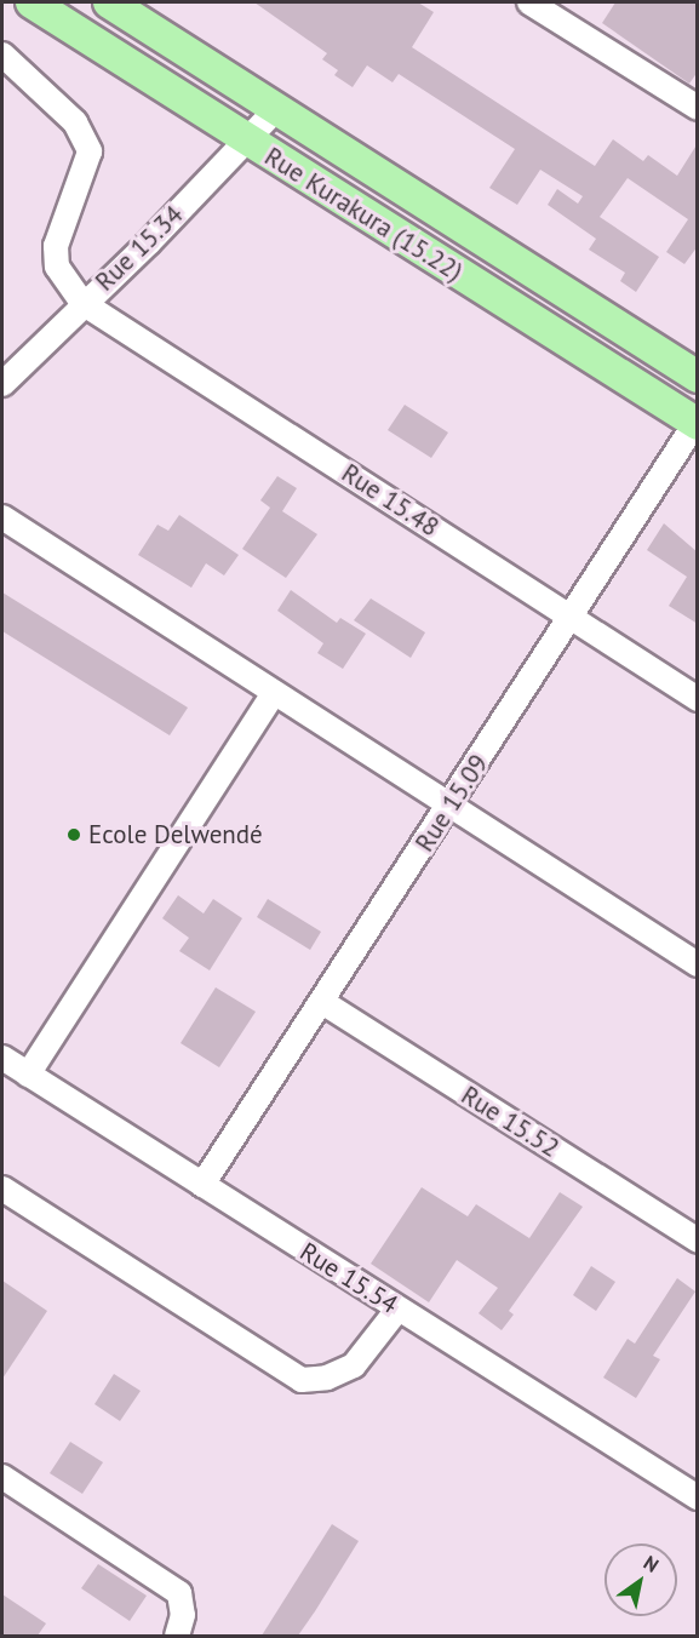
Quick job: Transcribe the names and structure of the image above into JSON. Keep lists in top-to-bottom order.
{
  "streets": {
    "main road": ["Rue Kurakura (15.22)"],
    "street": [
      "Rue 15.34",
      "Rue 15.48",
      "Rue 15.09",
      "Rue 15.52",
      "Rue 15.54"
    ]
  },
  "crossings": [
    ["Rue Kurakura (15.22)", "Rue 15.34"],
    ["Rue Kurakura (15.22)", "Rue 15.09"],
    ["Rue 15.34", "Rue 15.48"],
    ["Rue 15.48", "Rue 15.09"],
    ["Rue 15.09", "Rue 15.52"],
    ["Rue 15.09", "Rue 15.54"]
  ],
  "places": ["Ecole Delwendé"],
  "north": "top right"
}
